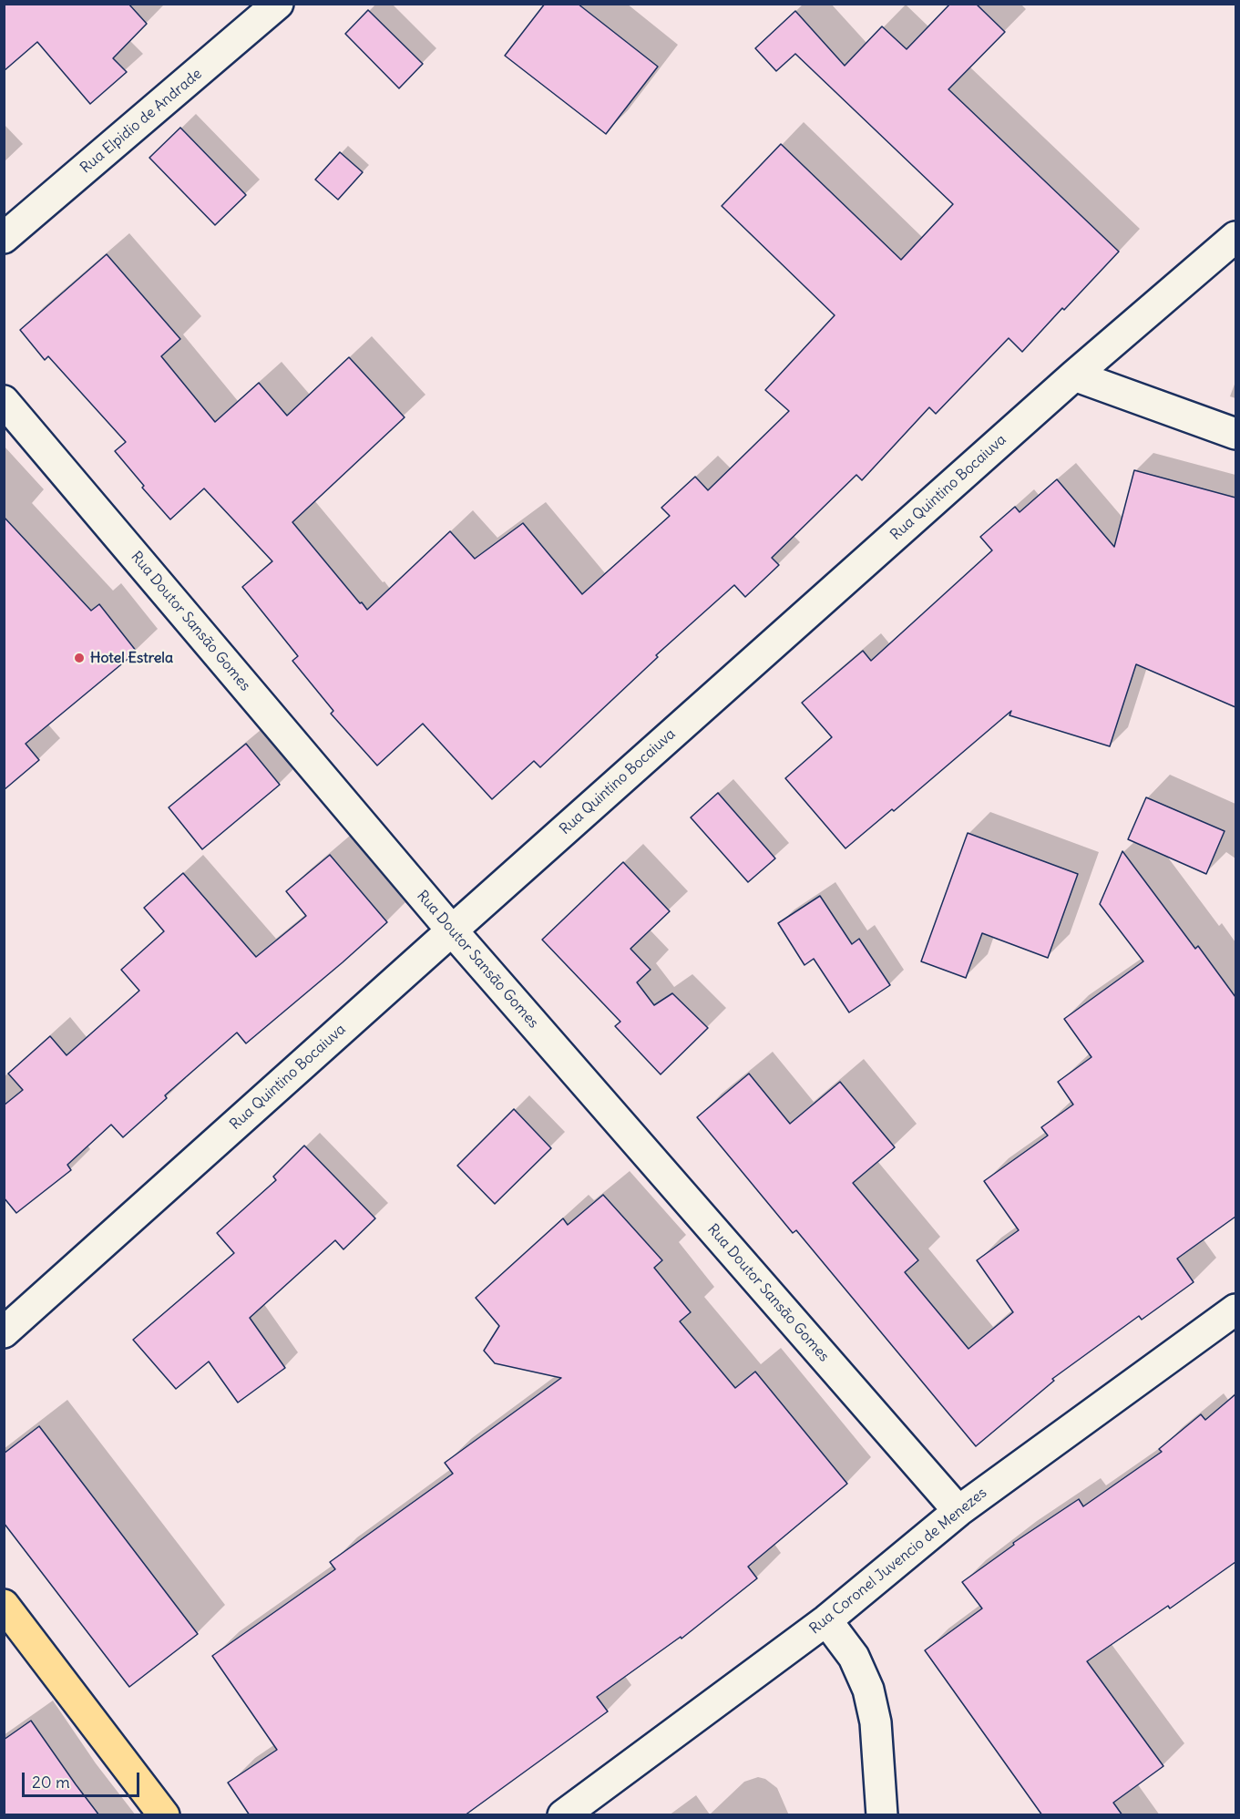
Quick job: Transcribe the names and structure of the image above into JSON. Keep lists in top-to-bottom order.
{
  "streets": {
    "street": [
      "Rua Elpidio de Andrade",
      "Rua Quintino Bocaiuva",
      "Rua Doutor Sansão Gomes",
      "Rua Coronel Juvencio de Menezes"
    ]
  },
  "crossings": [
    ["Rua Quintino Bocaiuva", "Rua Doutor Sansão Gomes"],
    ["Rua Doutor Sansão Gomes", "Rua Coronel Juvencio de Menezes"]
  ],
  "places": ["Hotel Estrela"],
  "scale_bar": "20 m"
}
